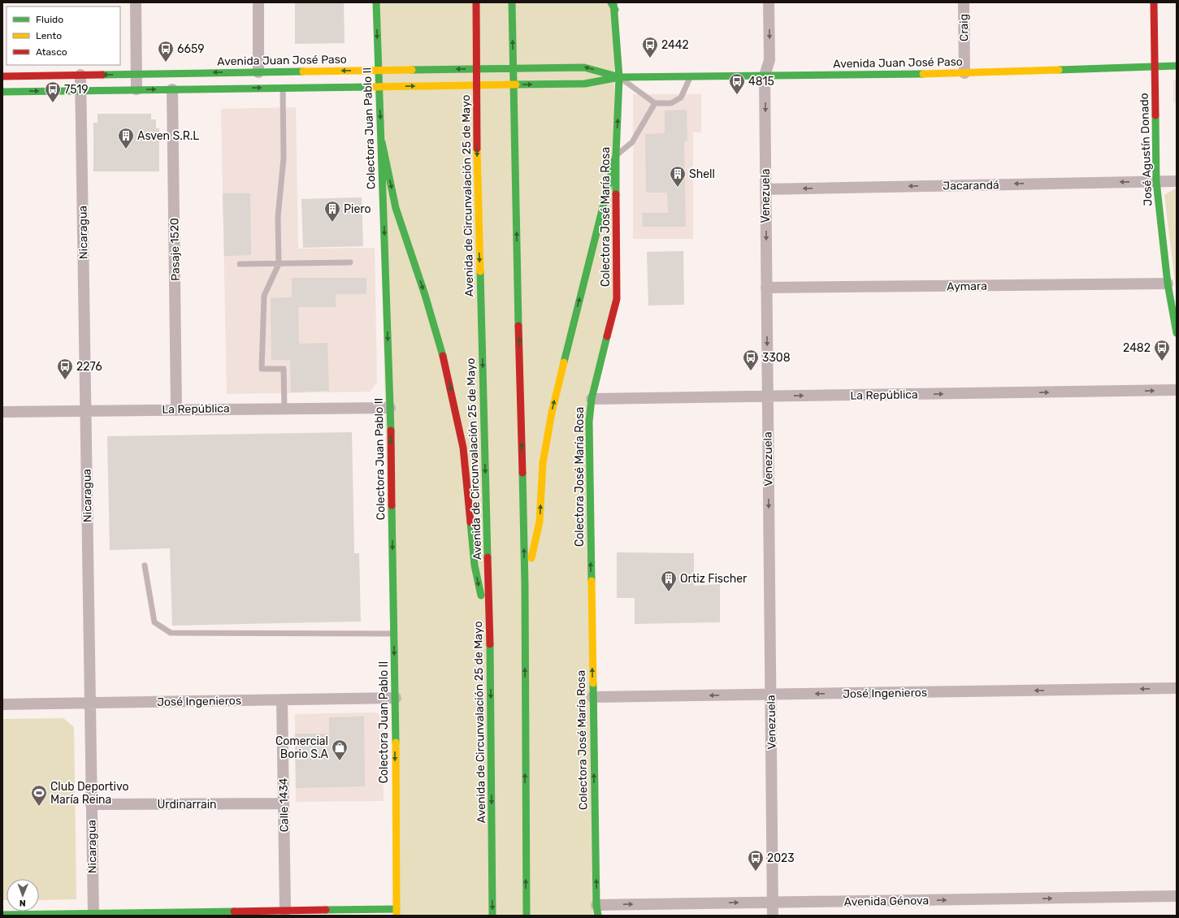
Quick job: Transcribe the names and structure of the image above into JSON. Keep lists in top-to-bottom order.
{
  "streets": {
    "main road": [
      "Avenida Juan José Paso",
      "Colectora Juan Pablo II",
      "José Agustín Donado",
      "Avenida de Circunvalación 25 de Mayo",
      "Colectora José María Rosa"
    ],
    "street": [
      "Craig",
      "Jacarandá",
      "Venezuela",
      "Nicaragua",
      "Pasaje 1520",
      "Aymara",
      "La República",
      "José Ingenieros",
      "Urdinarrain",
      "Calle 1434",
      "Avenida Génova"
    ]
  },
  "crossings": [
    ["Craig", "Avenida Juan José Paso"],
    ["Avenida Juan José Paso", "Colectora Juan Pablo II"],
    ["Avenida Juan José Paso", "José Agustín Donado"],
    ["Avenida Juan José Paso", "Venezuela"],
    ["Avenida Juan José Paso", "Colectora José María Rosa"],
    ["Avenida Juan José Paso", "Nicaragua"],
    ["Avenida Juan José Paso", "Pasaje 1520"],
    ["Colectora Juan Pablo II", "La República"],
    ["Colectora Juan Pablo II", "José Ingenieros"],
    ["José Agustín Donado", "Jacarandá"],
    ["José Agustín Donado", "Aymara"],
    ["Jacarandá", "Venezuela"],
    ["Venezuela", "Aymara"],
    ["Venezuela", "La República"],
    ["Venezuela", "José Ingenieros"],
    ["Venezuela", "Avenida Génova"],
    ["Colectora José María Rosa", "La República"],
    ["Colectora José María Rosa", "José Ingenieros"],
    ["Colectora José María Rosa", "Avenida Génova"],
    ["Nicaragua", "La República"],
    ["Nicaragua", "José Ingenieros"],
    ["Nicaragua", "Urdinarrain"],
    ["Pasaje 1520", "La República"],
    ["José Ingenieros", "Calle 1434"],
    ["Urdinarrain", "Calle 1434"]
  ],
  "one_way": [
    "Jacarandá",
    "Venezuela",
    "La República",
    "José Ingenieros",
    "Avenida Génova"
  ],
  "places": {
    "bus stop": [
      "2442",
      "6659",
      "4815",
      "7519",
      "2482",
      "3308",
      "2276",
      "2023"
    ],
    "building": [
      "Asven S.R.L",
      "Shell",
      "Piero",
      "Ortiz Fischer"
    ],
    "shop": ["Comercial Borio S.A"],
    "sports": ["Club Deportivo María Reina"]
  },
  "legend": ["Fluido", "Lento", "Atasco"],
  "north": "bottom"
}
